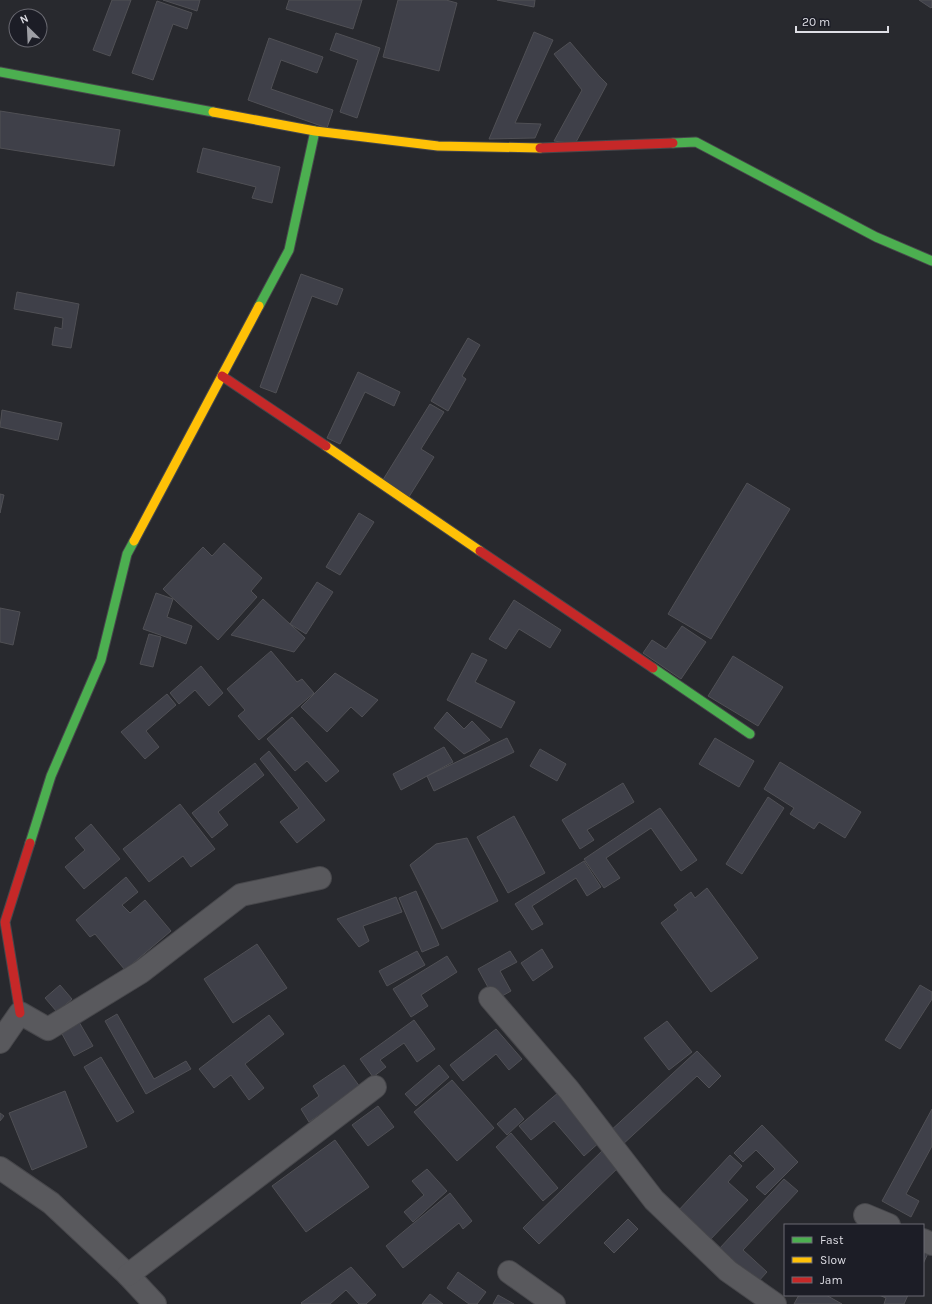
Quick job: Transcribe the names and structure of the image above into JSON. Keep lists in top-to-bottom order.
{
  "legend": ["Fast", "Slow", "Jam"],
  "scale_bar": "20 m",
  "north": "top left"
}
